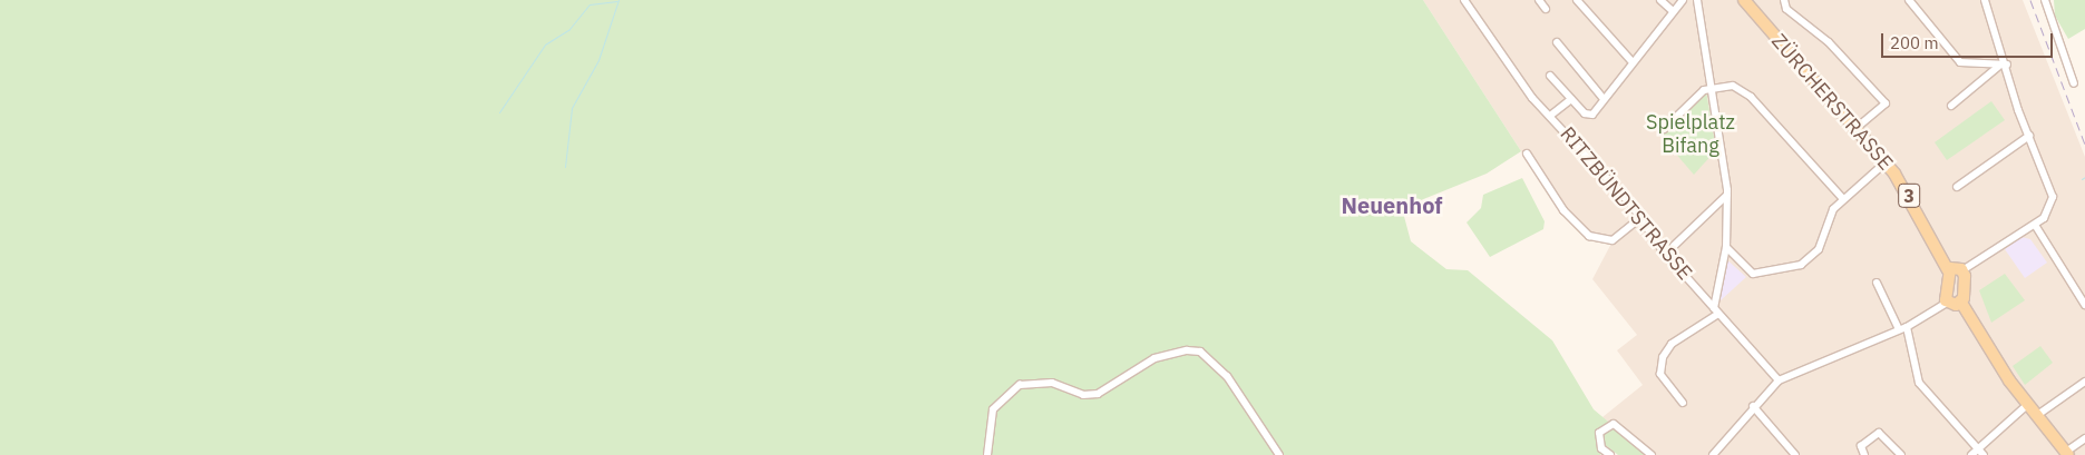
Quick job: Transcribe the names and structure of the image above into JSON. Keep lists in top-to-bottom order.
{
  "streets": {
    "main road": ["ZÜRCHERSTRASSE", "3"],
    "street": ["RITZBÜNDTSTRASSE"]
  },
  "districts": ["Neuenhof"],
  "parks": ["Spielplatz Bifang"],
  "scale_bar": "200 m"
}
